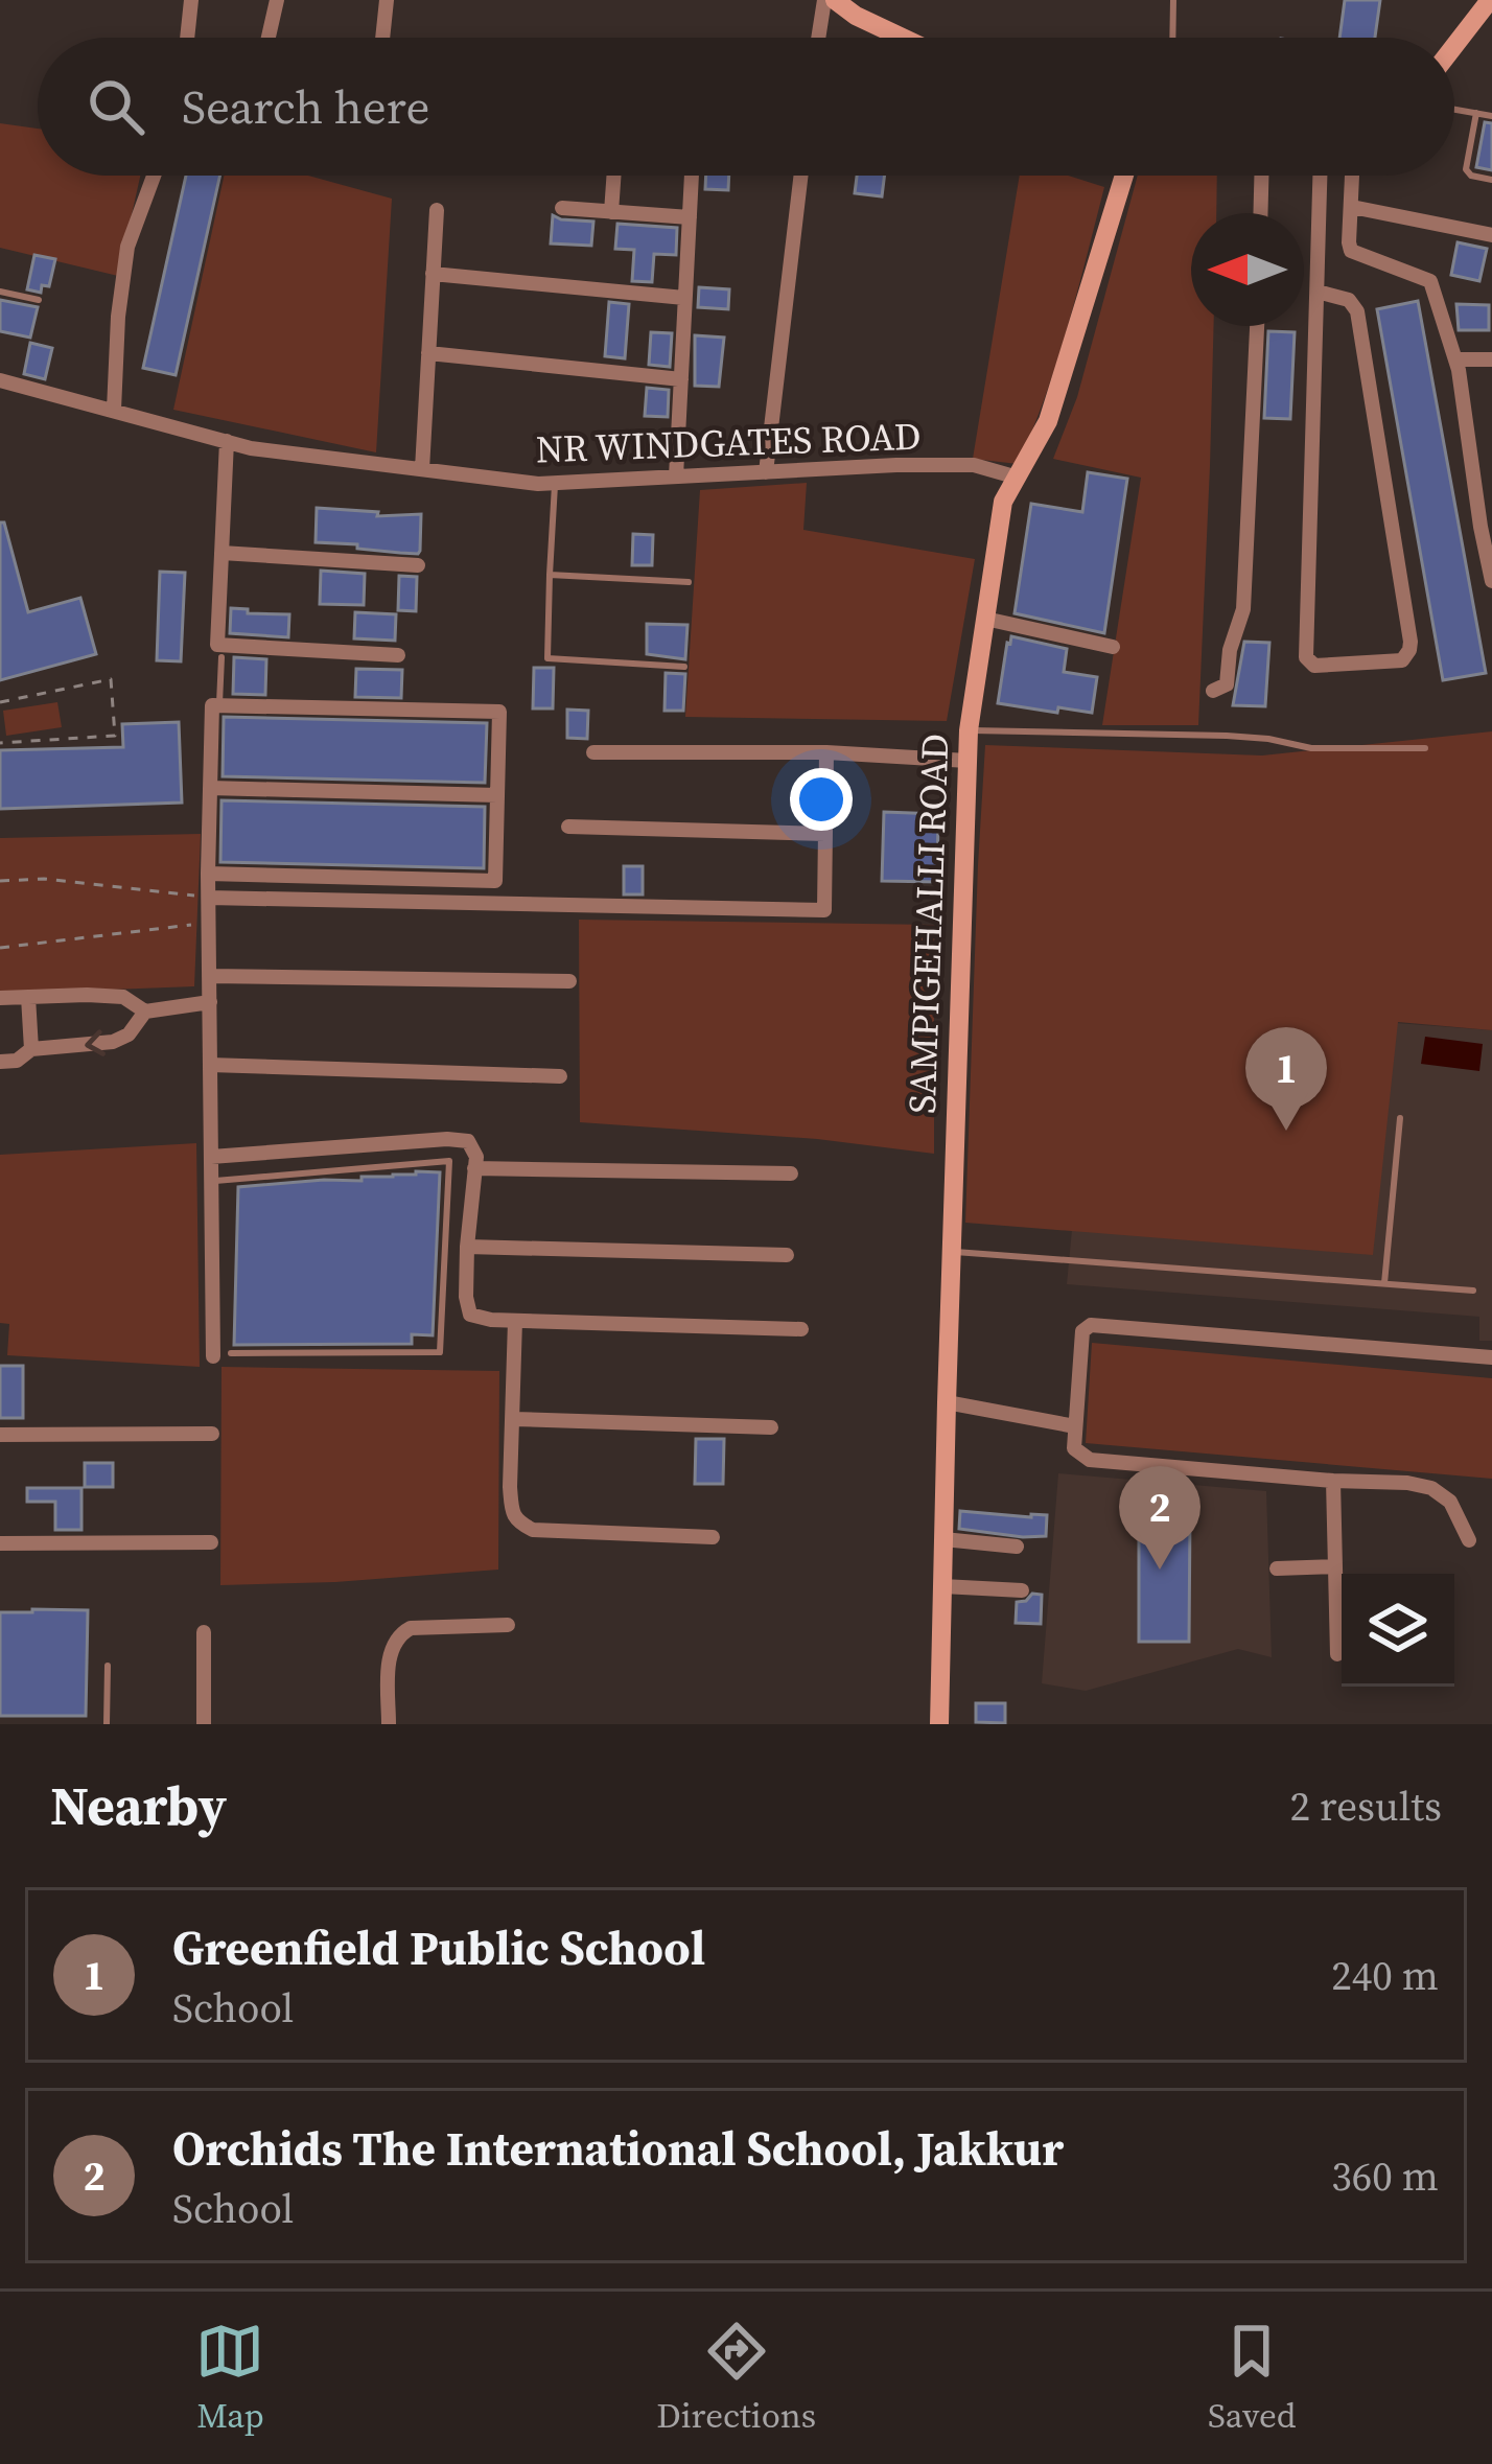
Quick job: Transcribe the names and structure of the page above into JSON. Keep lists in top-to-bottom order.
{
  "streets": {
    "street": ["NR WINDGATES ROAD", "SAMPIGEHALLI ROAD"]
  },
  "crossings": [
    ["NR WINDGATES ROAD", "SAMPIGEHALLI ROAD"]
  ],
  "north": "left",
  "page": {
    "search": "Search here",
    "pins": ["1", "2"],
    "heading": ["Nearby", "2 results"],
    "list": [
      {
        "mark": "1",
        "name": "Greenfield Public School",
        "note": "School",
        "value": "240 m"
      },
      {
        "mark": "2",
        "name": "Orchids The International School, Jakkur",
        "note": "School",
        "value": "360 m"
      }
    ],
    "nav": ["Map", "Directions", "Saved"]
  }
}
